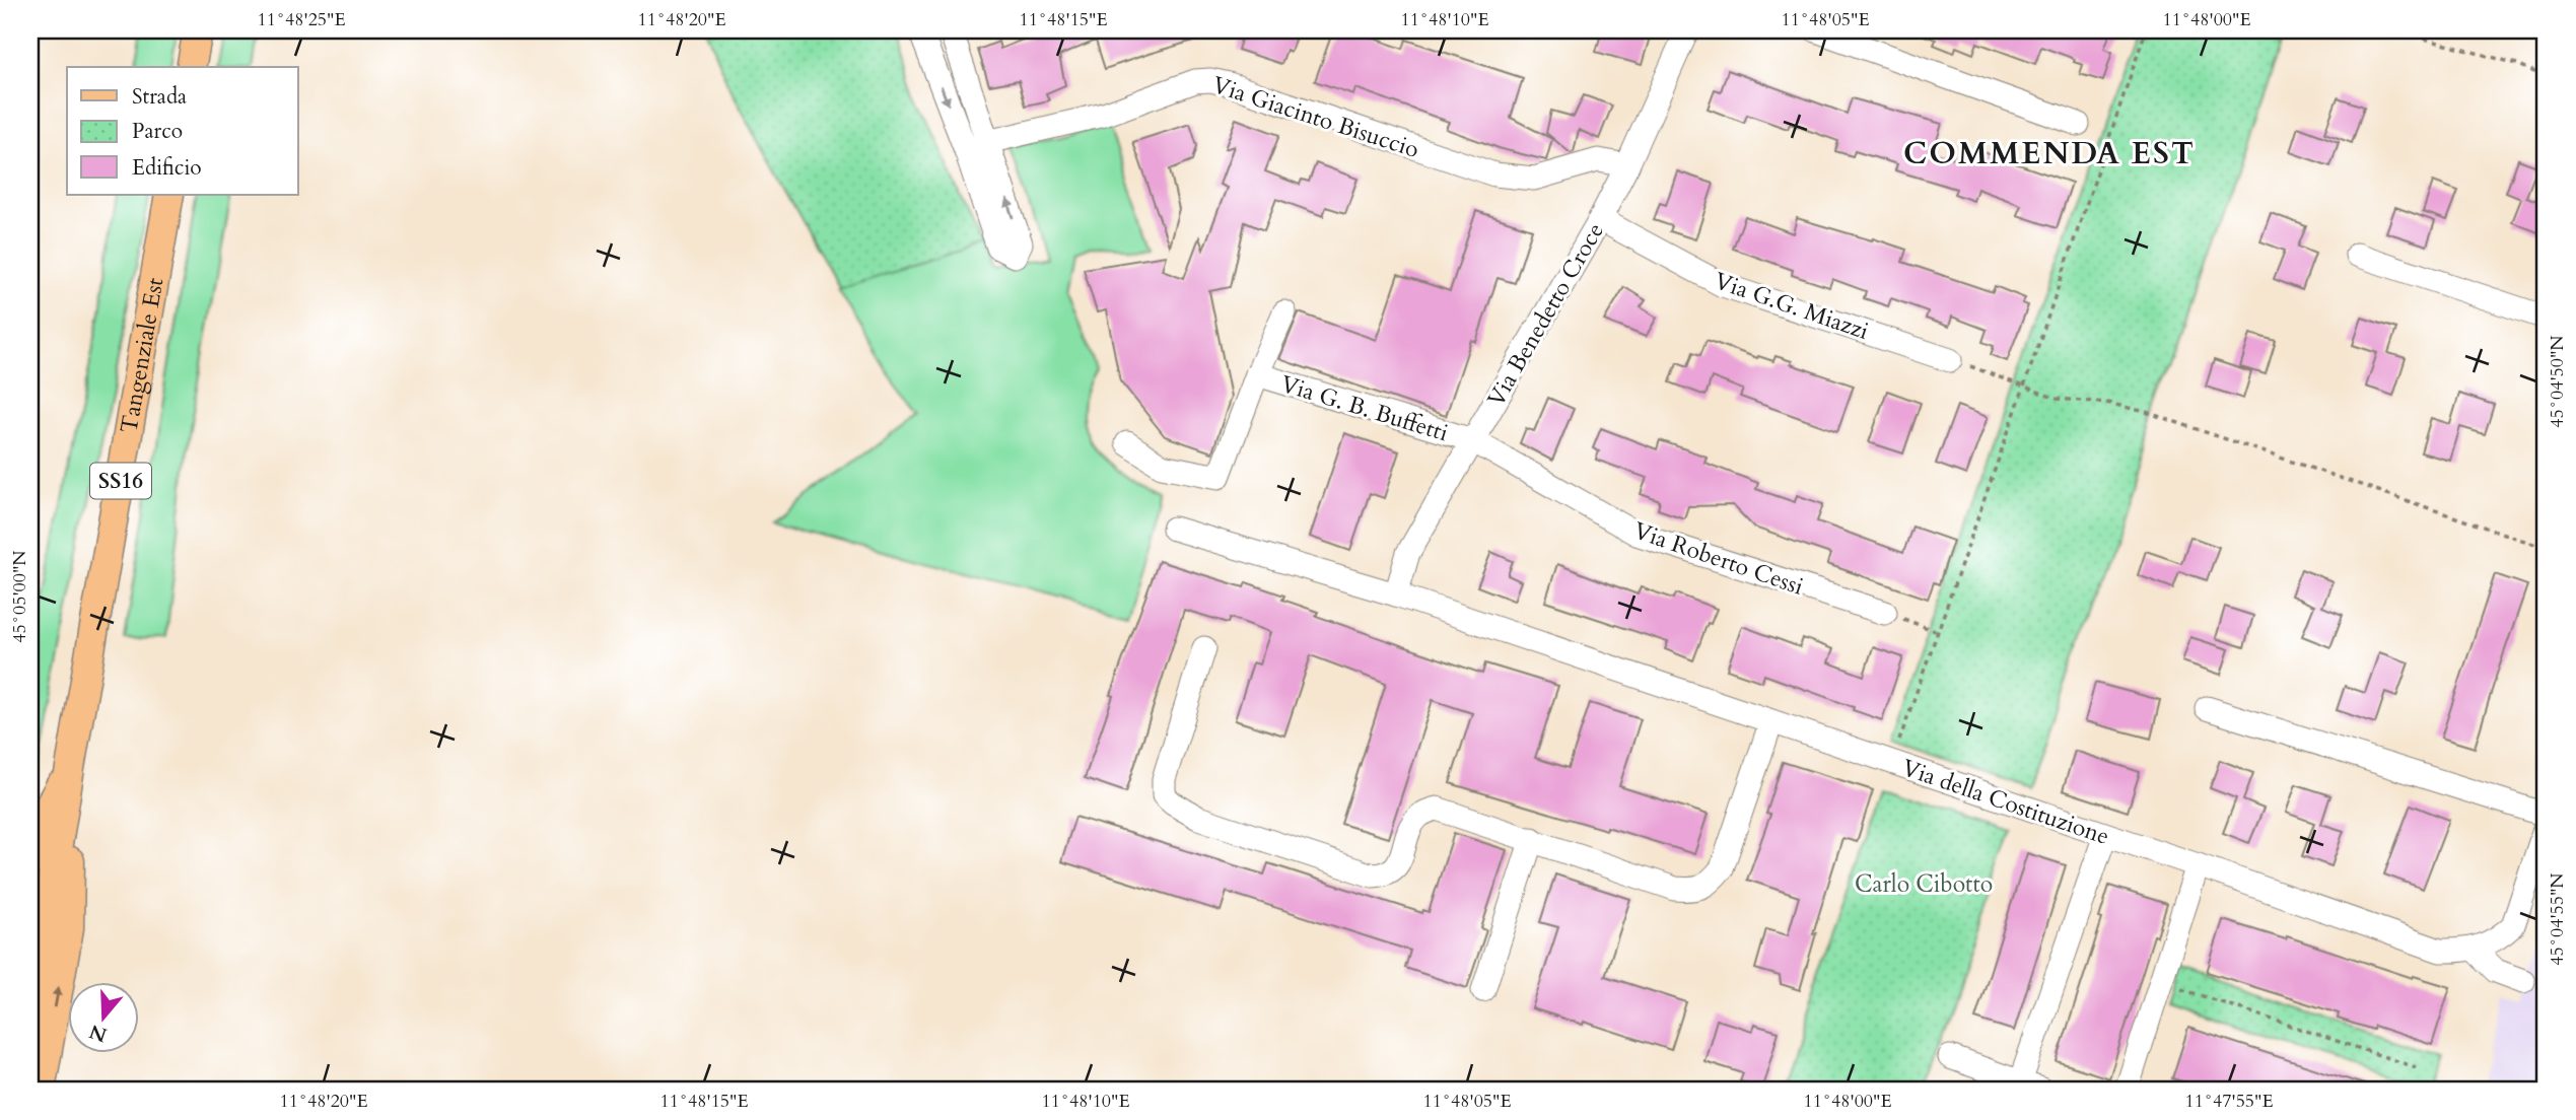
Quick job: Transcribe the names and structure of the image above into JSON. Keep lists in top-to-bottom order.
{
  "streets": {
    "main road": ["Tangenziale Est", "SS16"],
    "street": [
      "Via Giacinto Bisuccio",
      "Via G.G. Miazzi",
      "Via Benedetto Croce",
      "Via G. B. Buffetti",
      "Via Roberto Cessi",
      "Via della Costituzione"
    ]
  },
  "crossings": [
    ["Via Giacinto Bisuccio", "Via Benedetto Croce"],
    ["Via G.G. Miazzi", "Via Benedetto Croce"],
    ["Via Benedetto Croce", "Via G. B. Buffetti"],
    ["Via Benedetto Croce", "Via Roberto Cessi"],
    ["Via Benedetto Croce", "Via della Costituzione"],
    ["Via G. B. Buffetti", "Via Roberto Cessi"]
  ],
  "districts": ["COMMENDA EST"],
  "parks": ["Carlo Cibotto"],
  "legend": ["Strada", "Parco", "Edificio"],
  "north": "bottom",
  "coordinates": [
    "11°48'25\"E",
    "11°48'20\"E",
    "11°48'15\"E",
    "11°48'10\"E",
    "11°48'05\"E",
    "11°48'00\"E",
    "45°04'50\"N",
    "45°05'00\"N",
    "45°04'55\"N",
    "11°47'55\"E"
  ]
}
